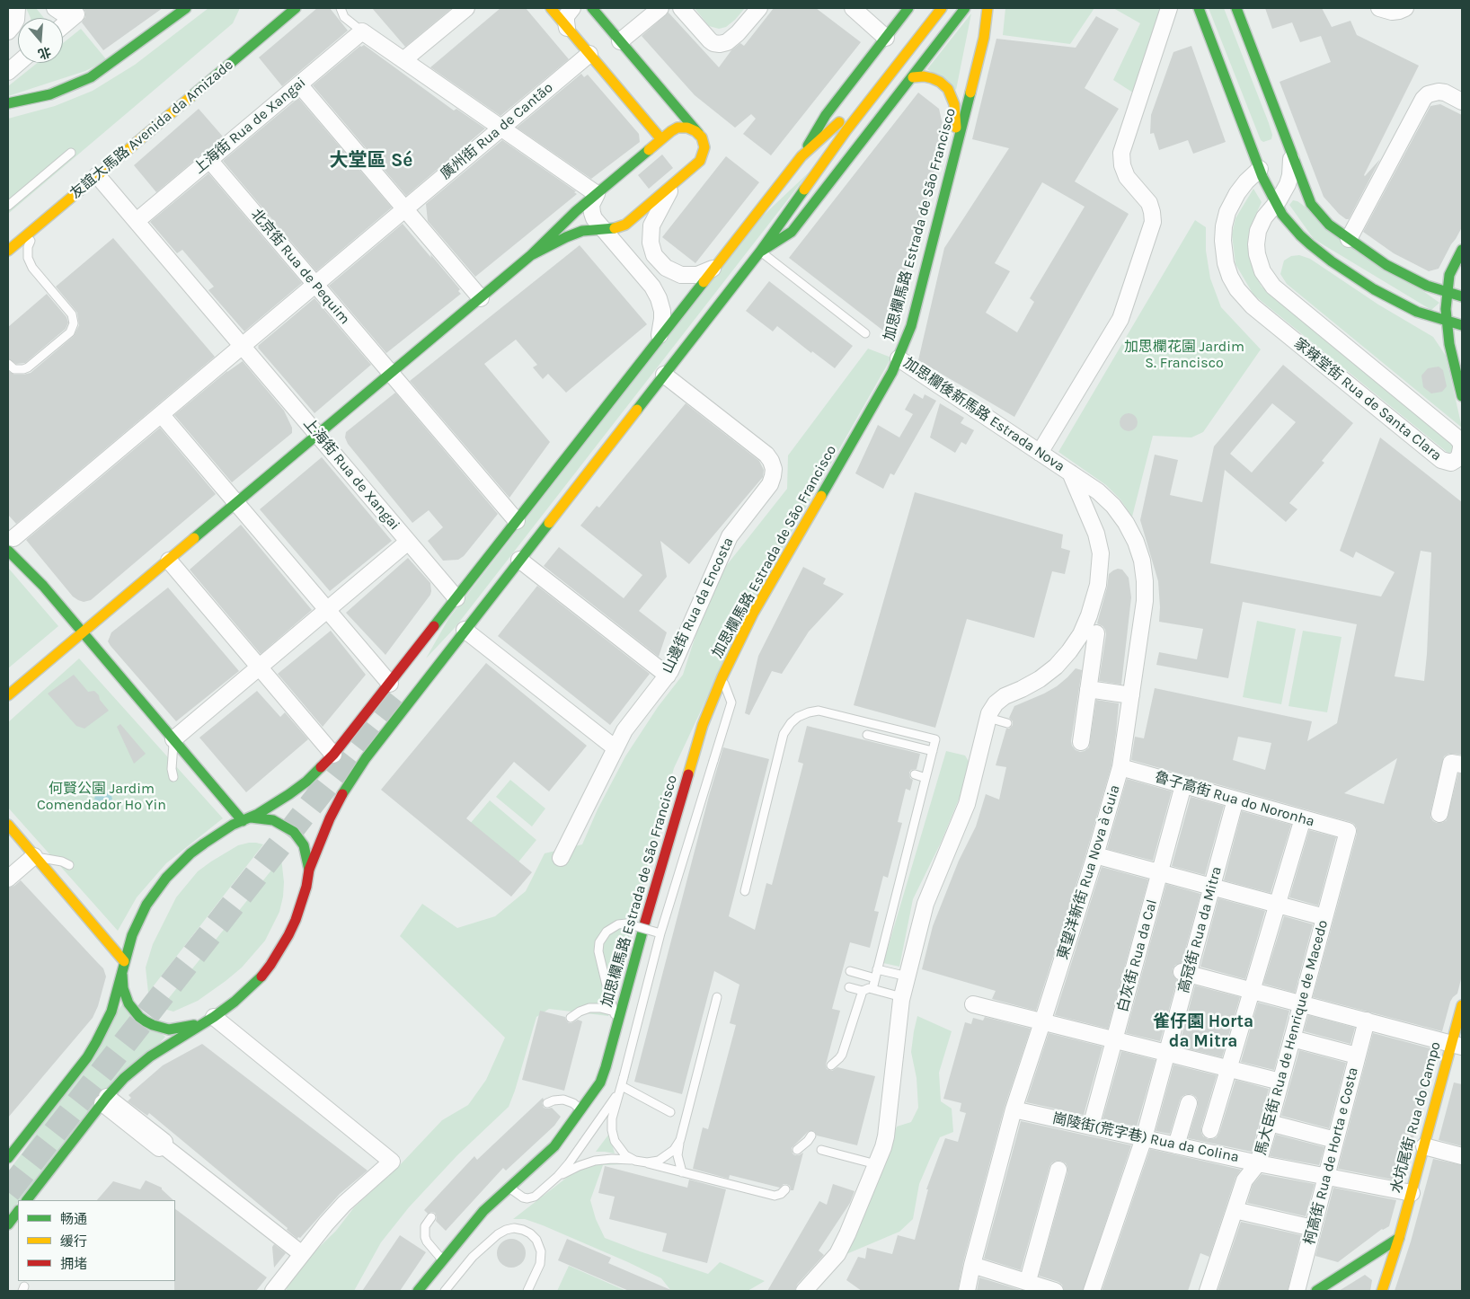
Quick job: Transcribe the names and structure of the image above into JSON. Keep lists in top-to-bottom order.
{
  "streets": {
    "main road": ["友誼大馬路 Avenida da Amizade", "加思欄馬路 Estrada de São Francisco", "水坑尾街 Rua do Campo"],
    "street": [
      "上海街 Rua de Xangai",
      "廣州街 Rua de Cantão",
      "北京街 Rua de Pequim",
      "家辣堂街 Rua de Santa Clara",
      "加思欄後新馬路 Estrada Nova",
      "山邊街 Rua da Encosta",
      "魯子高街 Rua do Noronha",
      "東望洋新街 Rua Nova à Guia",
      "高冠街 Rua da Mitra",
      "白灰街 Rua da Cal",
      "馬大臣街 Rua de Henrique de Macedo",
      "崗陵街(荒字巷) Rua da Colina",
      "柯高街 Rua de Horta e Costa"
    ]
  },
  "crossings": [
    ["上海街 Rua de Xangai", "友誼大馬路 Avenida da Amizade"],
    ["上海街 Rua de Xangai", "北京街 Rua de Pequim"],
    ["加思欄馬路 Estrada de São Francisco", "加思欄後新馬路 Estrada Nova"],
    ["加思欄後新馬路 Estrada Nova", "東望洋新街 Rua Nova à Guia"],
    ["魯子高街 Rua do Noronha", "東望洋新街 Rua Nova à Guia"],
    ["魯子高街 Rua do Noronha", "高冠街 Rua da Mitra"],
    ["魯子高街 Rua do Noronha", "白灰街 Rua da Cal"],
    ["魯子高街 Rua do Noronha", "馬大臣街 Rua de Henrique de Macedo"],
    ["東望洋新街 Rua Nova à Guia", "崗陵街(荒字巷) Rua da Colina"],
    ["高冠街 Rua da Mitra", "崗陵街(荒字巷) Rua da Colina"],
    ["白灰街 Rua da Cal", "崗陵街(荒字巷) Rua da Colina"],
    ["馬大臣街 Rua de Henrique de Macedo", "崗陵街(荒字巷) Rua da Colina"],
    ["水坑尾街 Rua do Campo", "崗陵街(荒字巷) Rua da Colina"],
    ["崗陵街(荒字巷) Rua da Colina", "柯高街 Rua de Horta e Costa"]
  ],
  "districts": ["大堂區 Sé", "雀仔園 Horta da Mitra"],
  "parks": ["加思欄花園 Jardim S. Francisco", "何賢公園 Jardim Comendador Ho Yin"],
  "legend": ["畅通", "缓行", "拥堵"],
  "north": "bottom"
}
